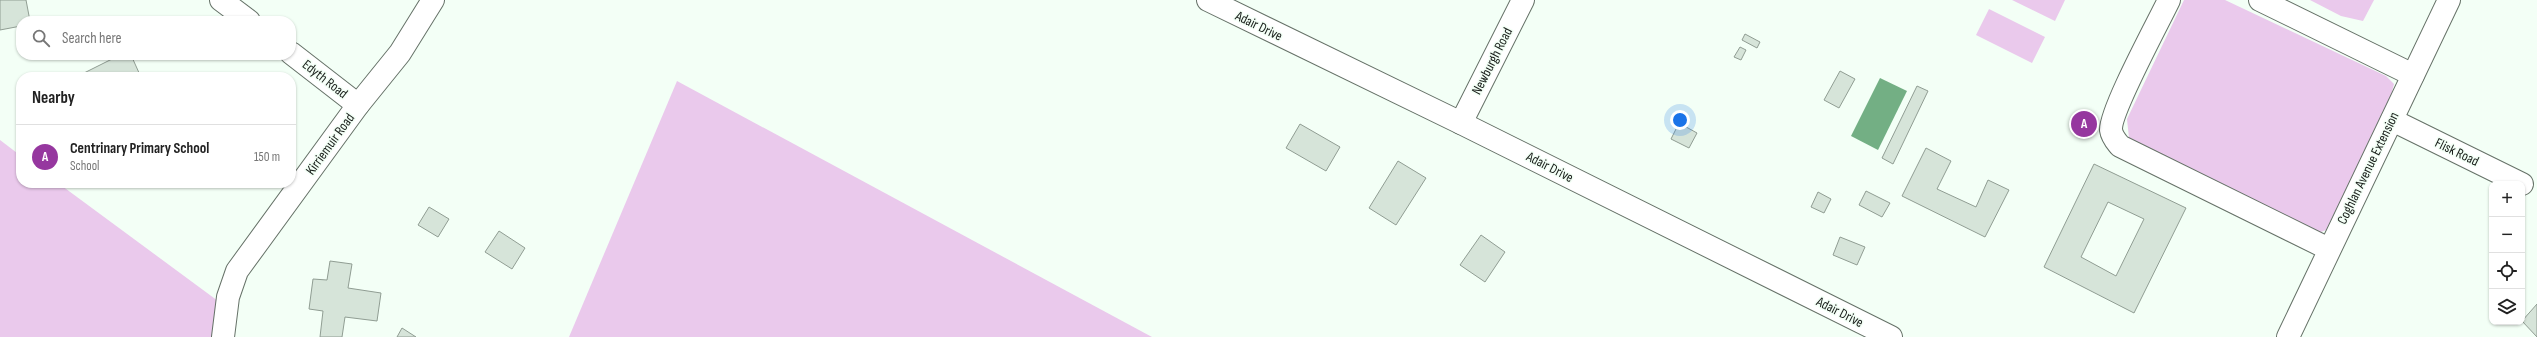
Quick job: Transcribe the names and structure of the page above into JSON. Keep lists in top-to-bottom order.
{
  "streets": {
    "street": [
      "Adair Drive",
      "Newburgh Road",
      "Edyth Road",
      "Kirriemuir Road",
      "Flisk Road",
      "Coghlan Avenue Extension"
    ]
  },
  "crossings": [
    ["Adair Drive", "Newburgh Road"],
    ["Edyth Road", "Kirriemuir Road"],
    ["Flisk Road", "Coghlan Avenue Extension"]
  ],
  "page": {
    "search": "Search here",
    "heading": "Nearby",
    "pins": "A",
    "list": [
      {
        "mark": "A",
        "name": "Centrinary Primary School",
        "note": "School",
        "value": "150 m"
      }
    ],
    "map_buttons": ["+", "−"]
  }
}
